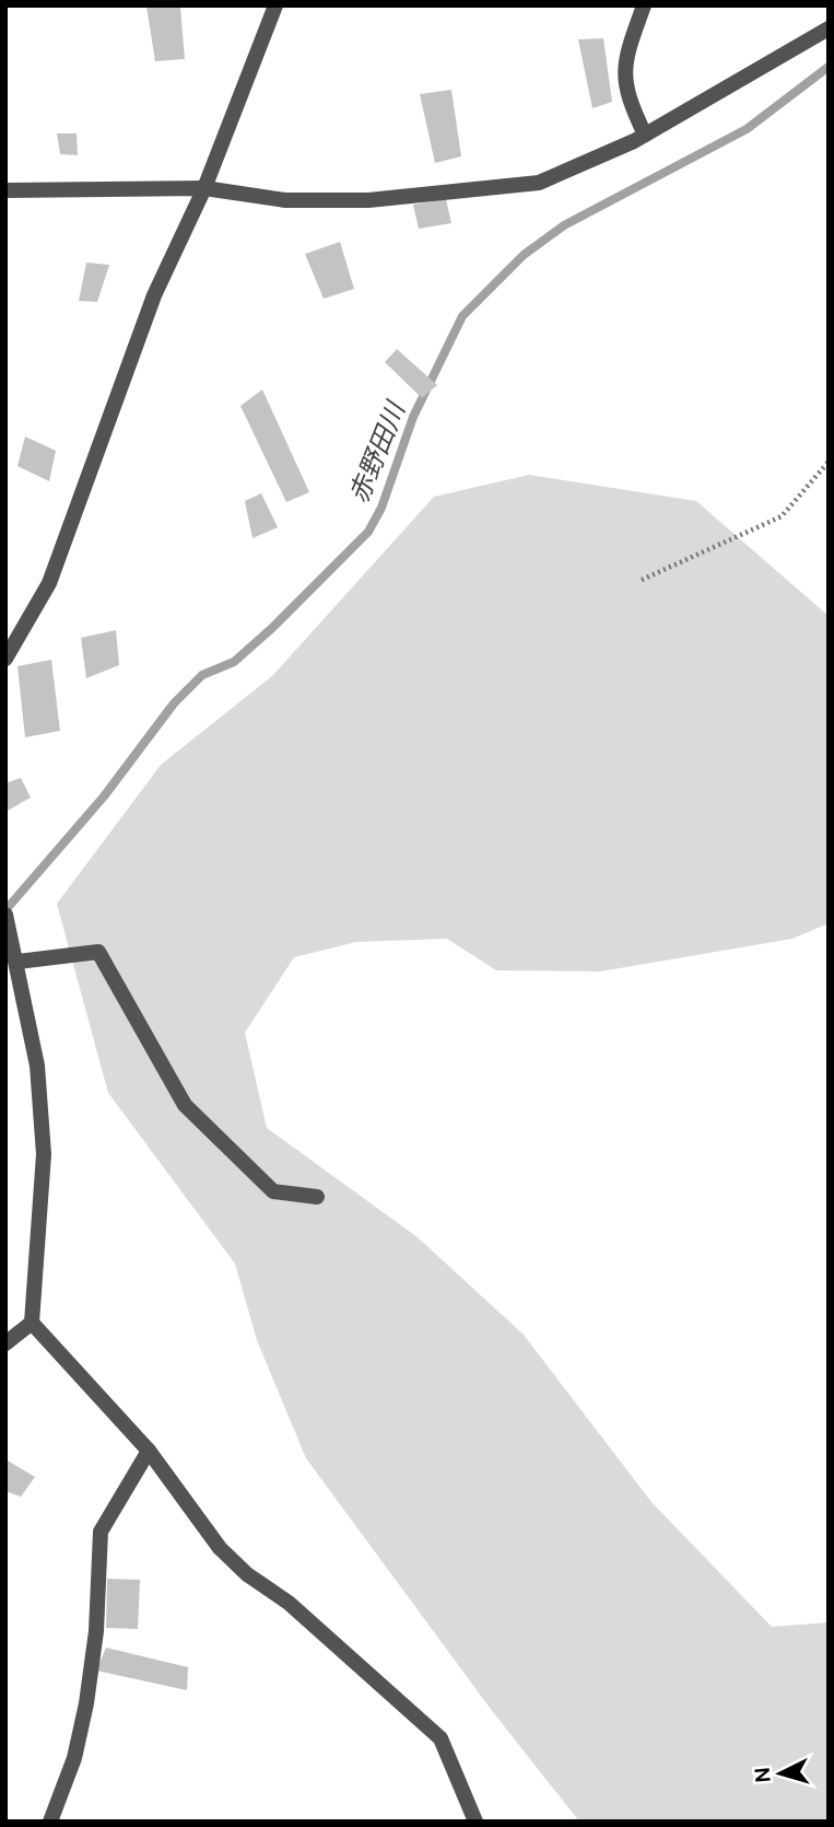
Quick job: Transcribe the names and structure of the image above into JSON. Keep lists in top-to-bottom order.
{
  "water": ["赤野田川"],
  "north": "left"
}
